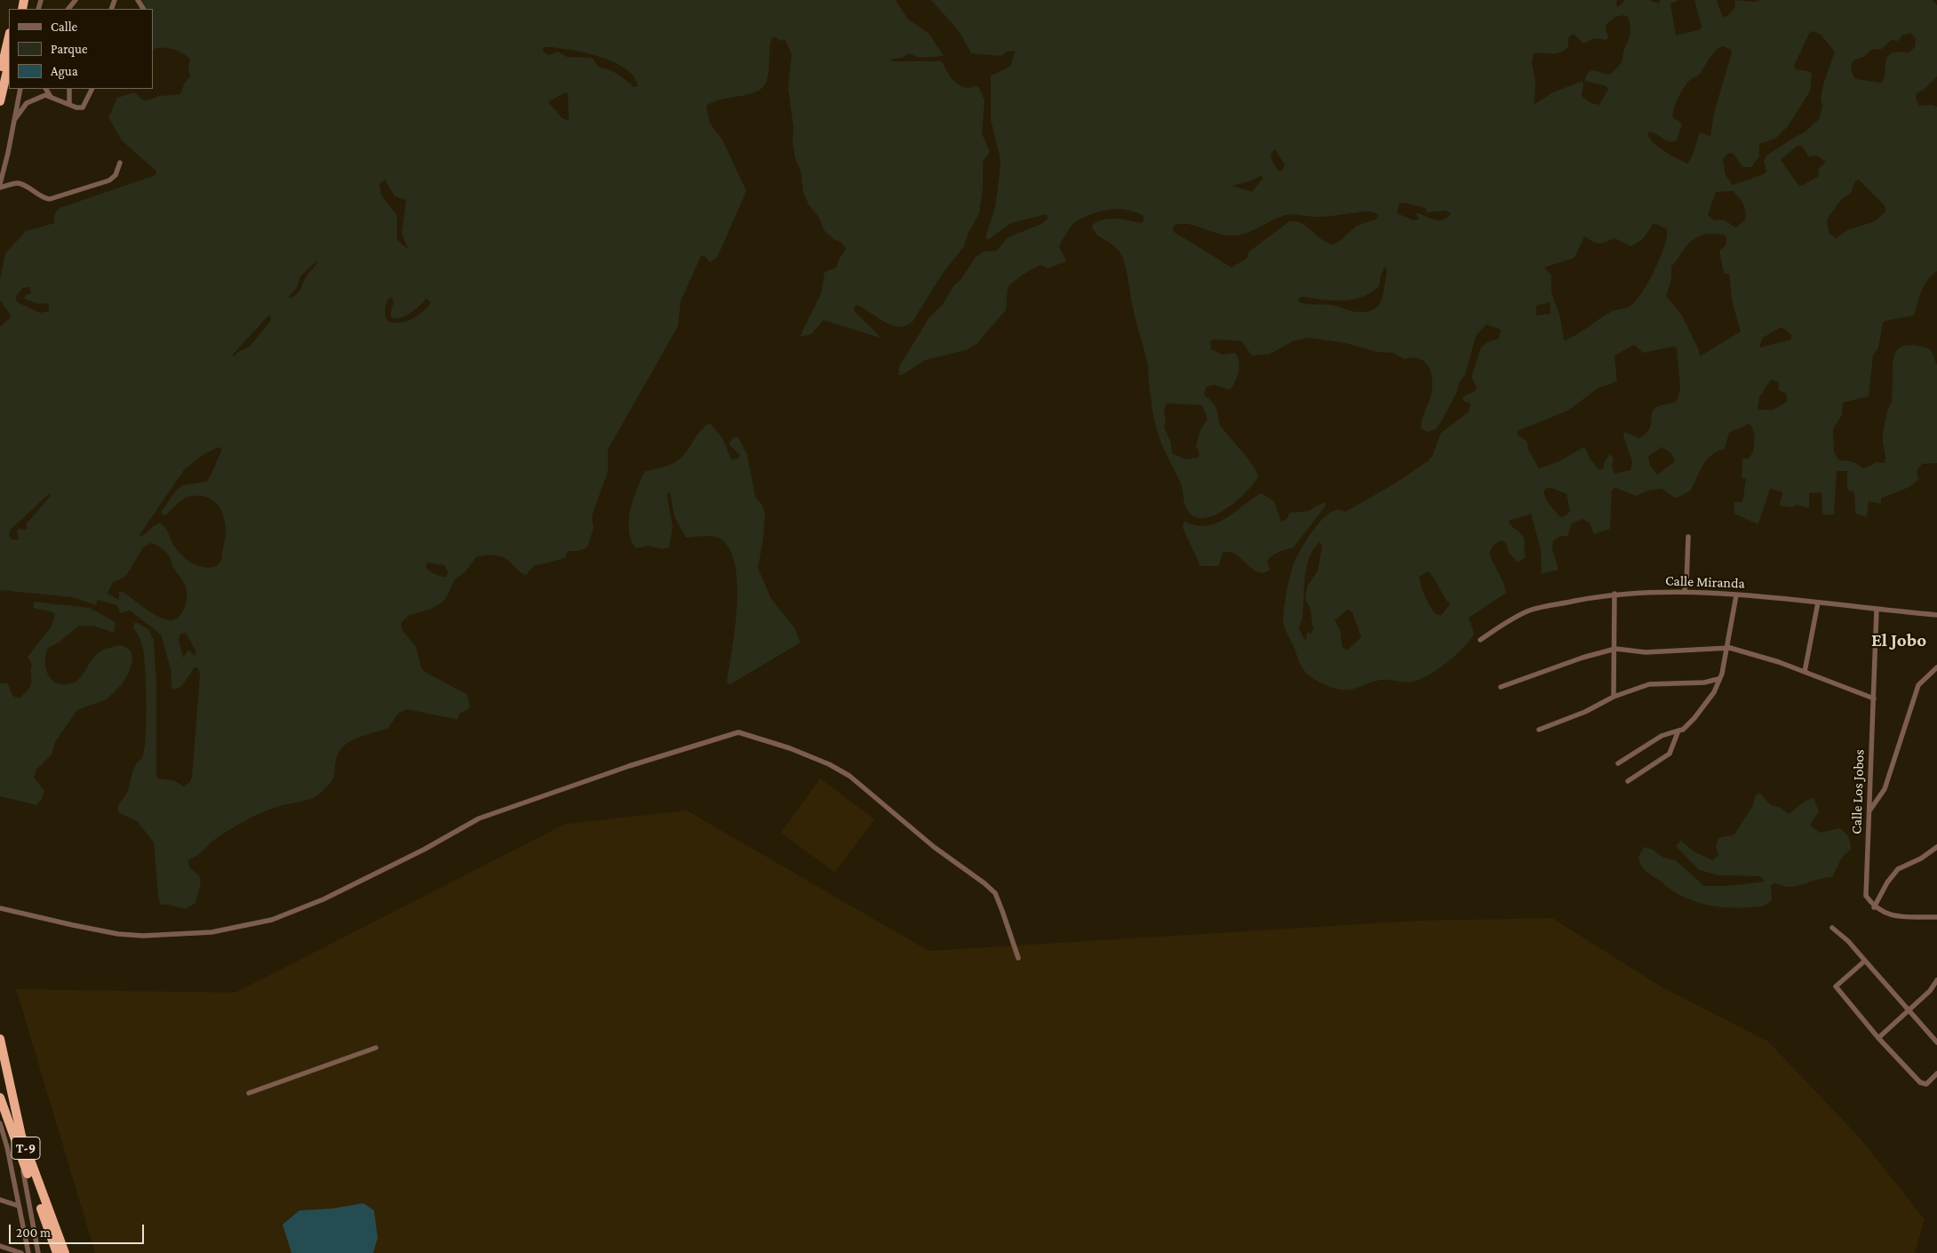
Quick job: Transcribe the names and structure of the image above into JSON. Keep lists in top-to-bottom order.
{
  "streets": {
    "highway": ["T-9"],
    "street": ["Calle Miranda", "Calle Los Jobos"]
  },
  "crossings": [
    ["Calle Miranda", "Calle Los Jobos"]
  ],
  "districts": ["El Jobo"],
  "legend": ["Calle", "Parque", "Agua"],
  "scale_bar": "200 m"
}
